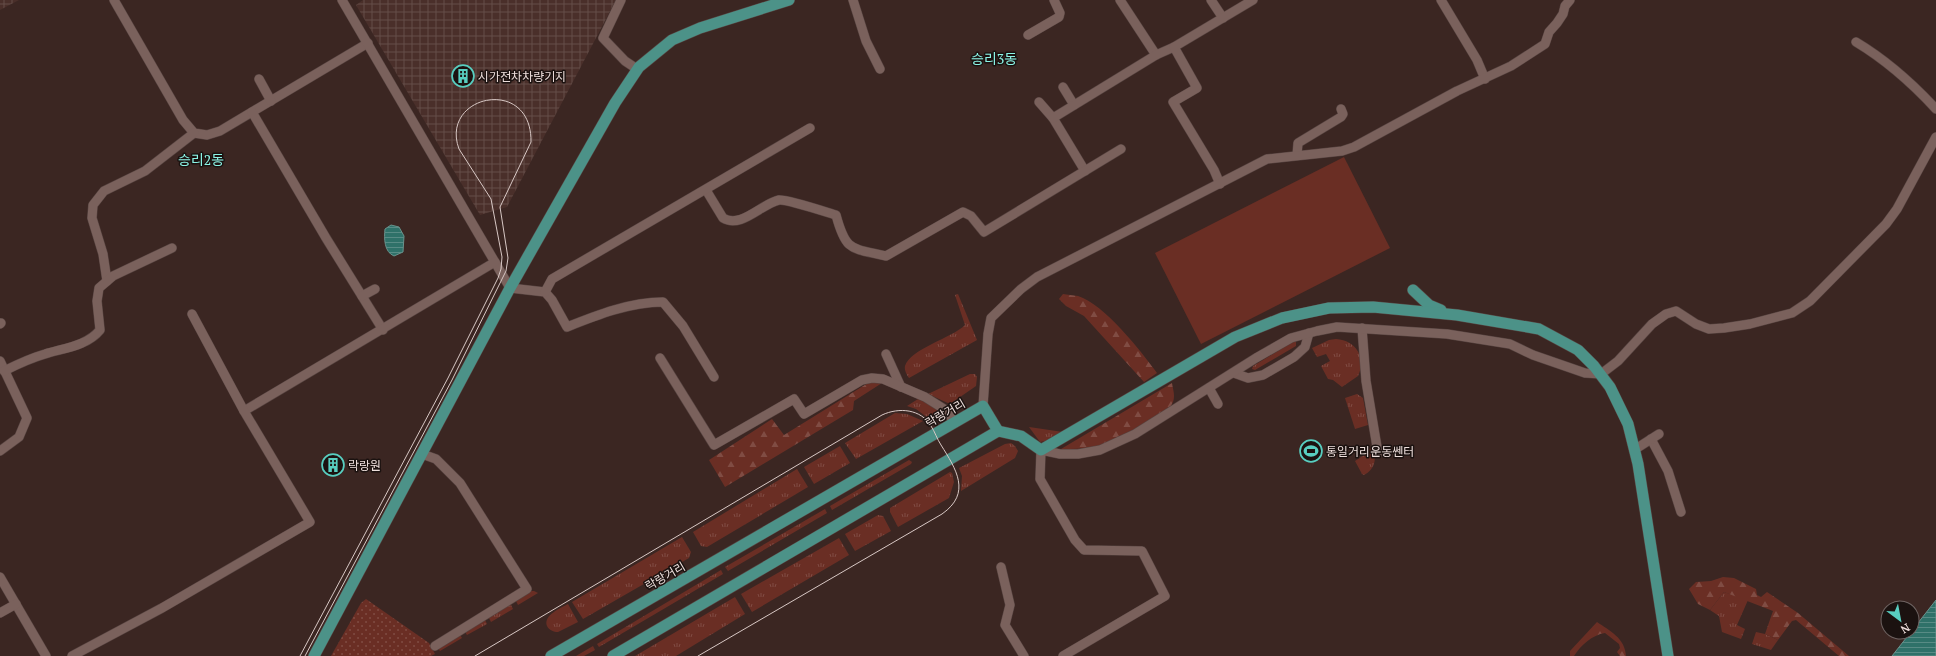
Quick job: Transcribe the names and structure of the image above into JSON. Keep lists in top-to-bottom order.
{
  "streets": {
    "main road": ["락랑거리"]
  },
  "districts": ["승리3동", "승리2동"],
  "places": {
    "building": ["시가전차차량기지", "락랑원"],
    "sports": ["통일거리운동쎈터"]
  },
  "north": "bottom right"
}
